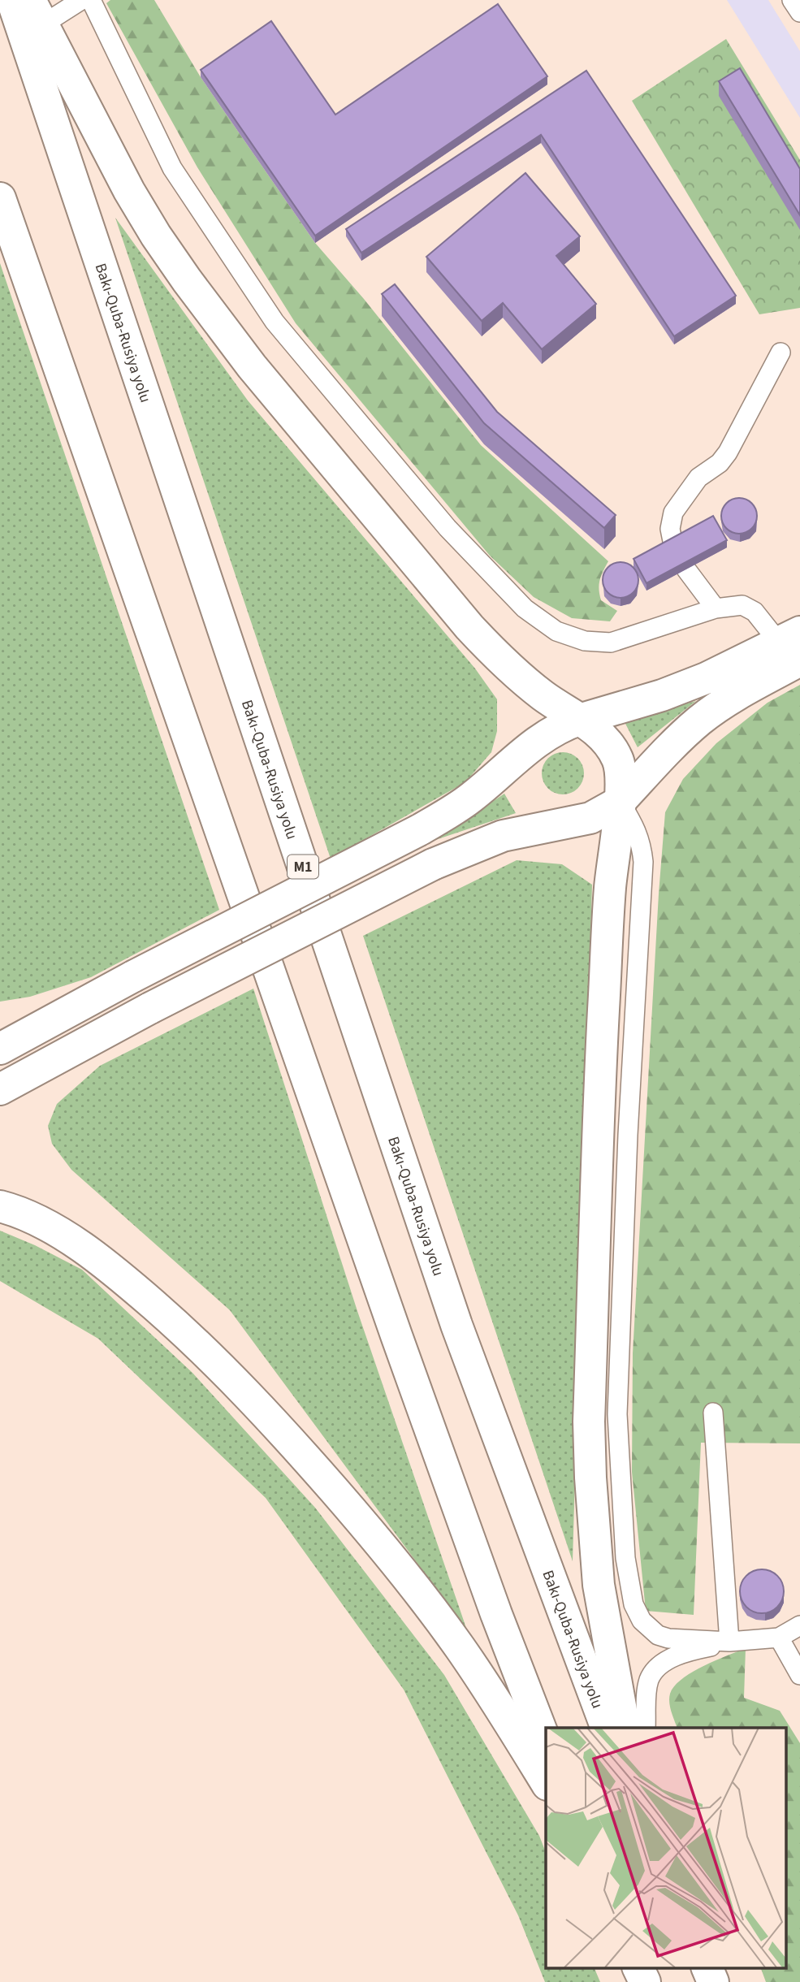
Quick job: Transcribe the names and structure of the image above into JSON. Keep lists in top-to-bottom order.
{
  "streets": {
    "main road": ["Bakı-Quba-Rusiya yolu", "M1"]
  }
}
